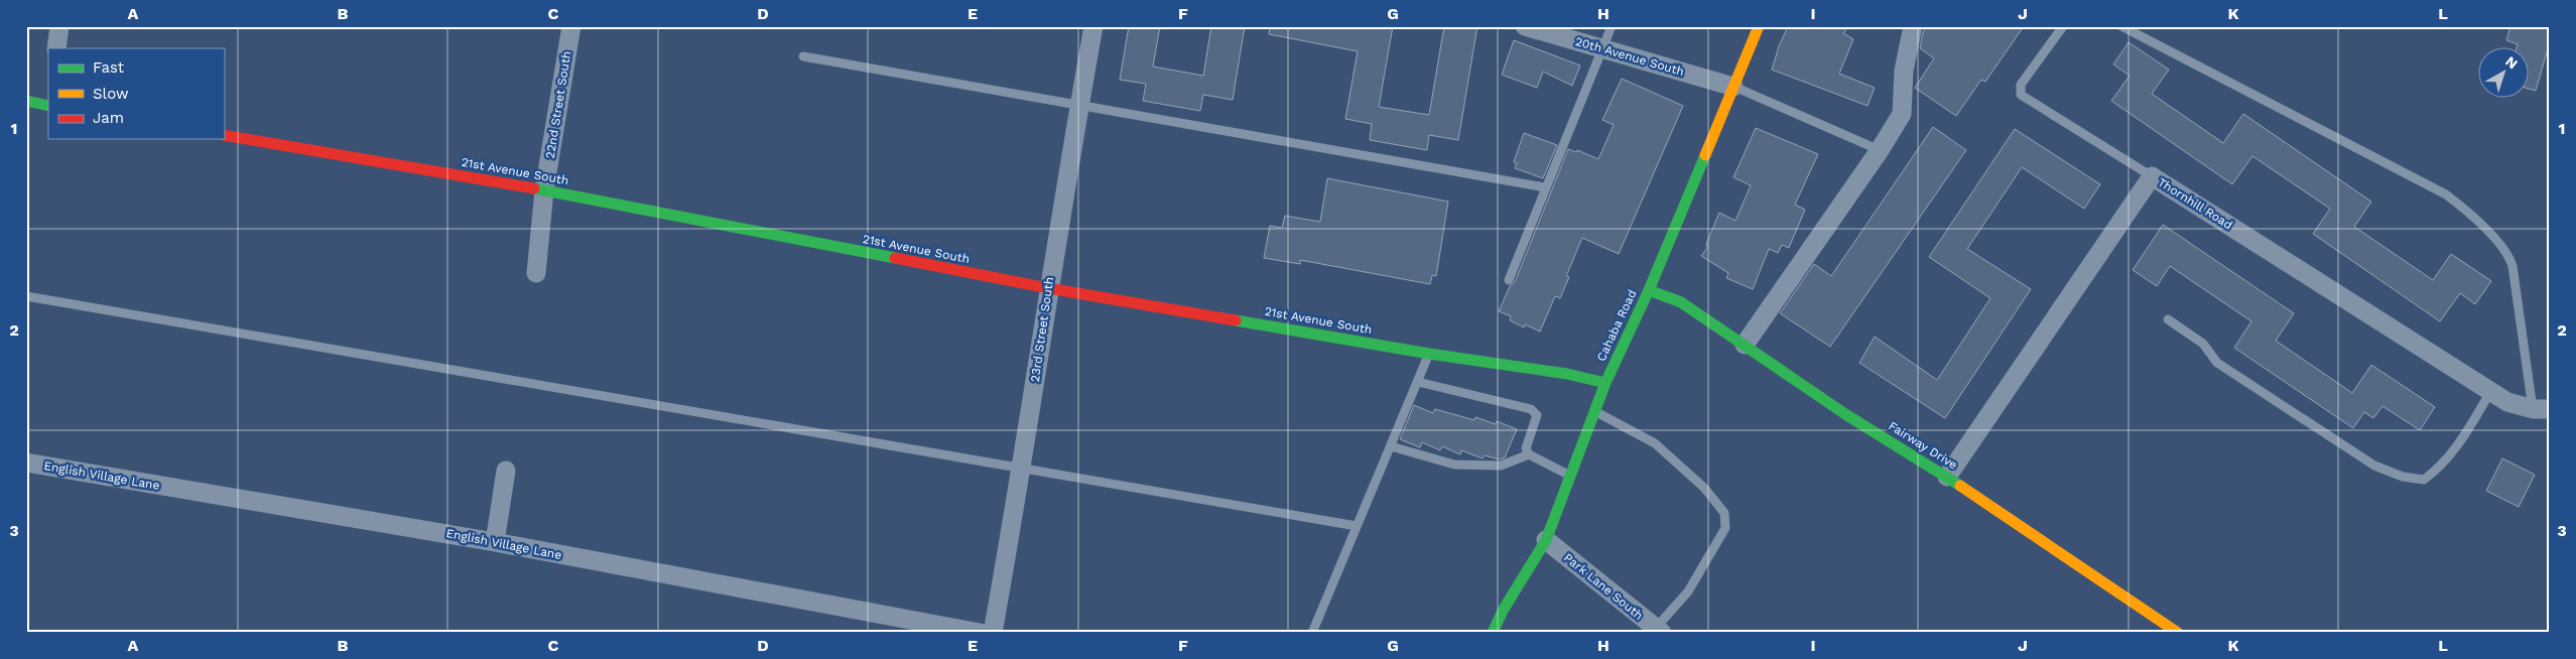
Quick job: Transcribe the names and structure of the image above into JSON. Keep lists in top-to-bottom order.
{
  "streets": {
    "street": [
      "20th Avenue South",
      "22nd Street South",
      "21st Avenue South",
      "Thornhill Road",
      "Cahaba Road",
      "23rd Street South",
      "Fairway Drive",
      "English Village Lane",
      "Park Lane South"
    ]
  },
  "crossings": [
    ["20th Avenue South", "Cahaba Road"],
    ["22nd Street South", "21st Avenue South"],
    ["21st Avenue South", "Cahaba Road"],
    ["21st Avenue South", "23rd Street South"],
    ["Thornhill Road", "Fairway Drive"],
    ["Cahaba Road", "Fairway Drive"],
    ["Cahaba Road", "Park Lane South"]
  ],
  "legend": ["Fast", "Slow", "Jam"],
  "north": "top right",
  "grid": {
    "columns": [
      "A",
      "B",
      "C",
      "D",
      "E",
      "F",
      "G",
      "H",
      "I",
      "J",
      "K",
      "L"
    ],
    "rows": ["1", "2", "3"]
  }
}
